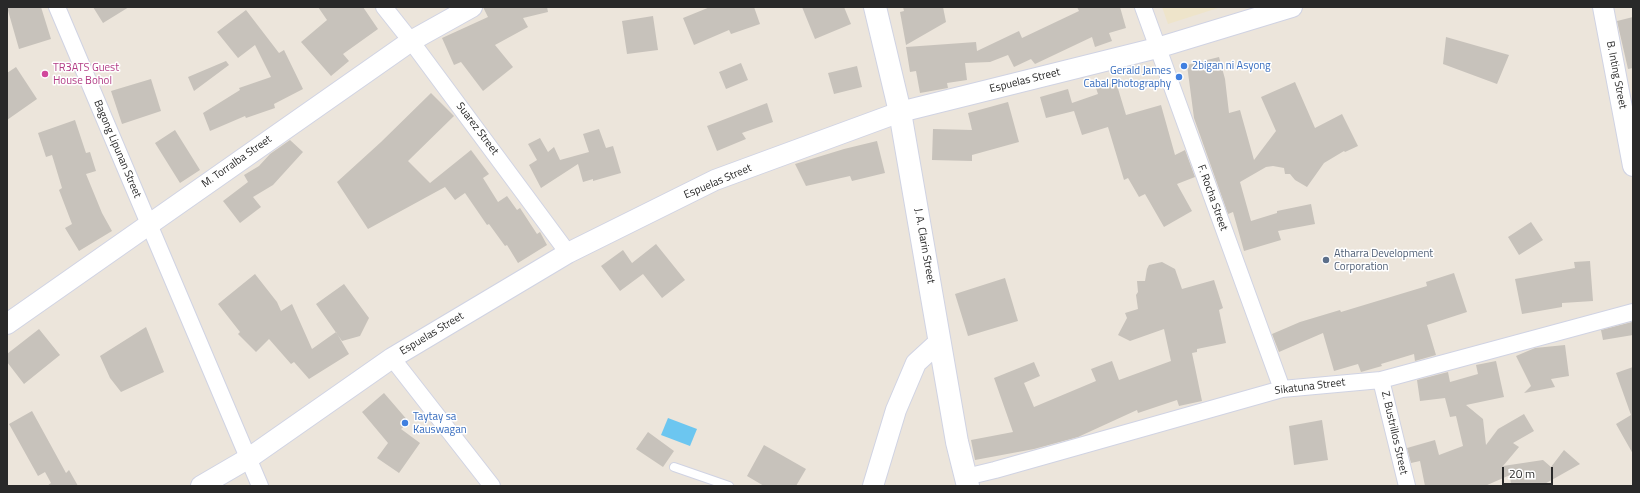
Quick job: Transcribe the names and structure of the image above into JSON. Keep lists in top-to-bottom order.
{
  "streets": {
    "main road": ["J. A. Clarin Street"],
    "street": [
      "B. Inting Street",
      "Espuelas Street",
      "Suarez Street",
      "Bagong Lipunan Street",
      "M. Torralba Street",
      "F. Rocha Street",
      "Sikatuna Street",
      "Z. Bustrillos Street"
    ]
  },
  "crossings": [
    ["Espuelas Street", "Suarez Street"],
    ["Espuelas Street", "Bagong Lipunan Street"],
    ["Espuelas Street", "F. Rocha Street"],
    ["Espuelas Street", "J. A. Clarin Street"],
    ["Suarez Street", "M. Torralba Street"],
    ["Bagong Lipunan Street", "M. Torralba Street"],
    ["F. Rocha Street", "Sikatuna Street"],
    ["J. A. Clarin Street", "Sikatuna Street"],
    ["Sikatuna Street", "Z. Bustrillos Street"]
  ],
  "places": [
    "2bigan ni Asyong",
    "TR3ATS Guest House Bohol",
    "Gerald James Cabal Photography",
    "Atharra Development Corporation",
    "Taytay sa Kauswagan"
  ],
  "scale_bar": "20 m"
}
